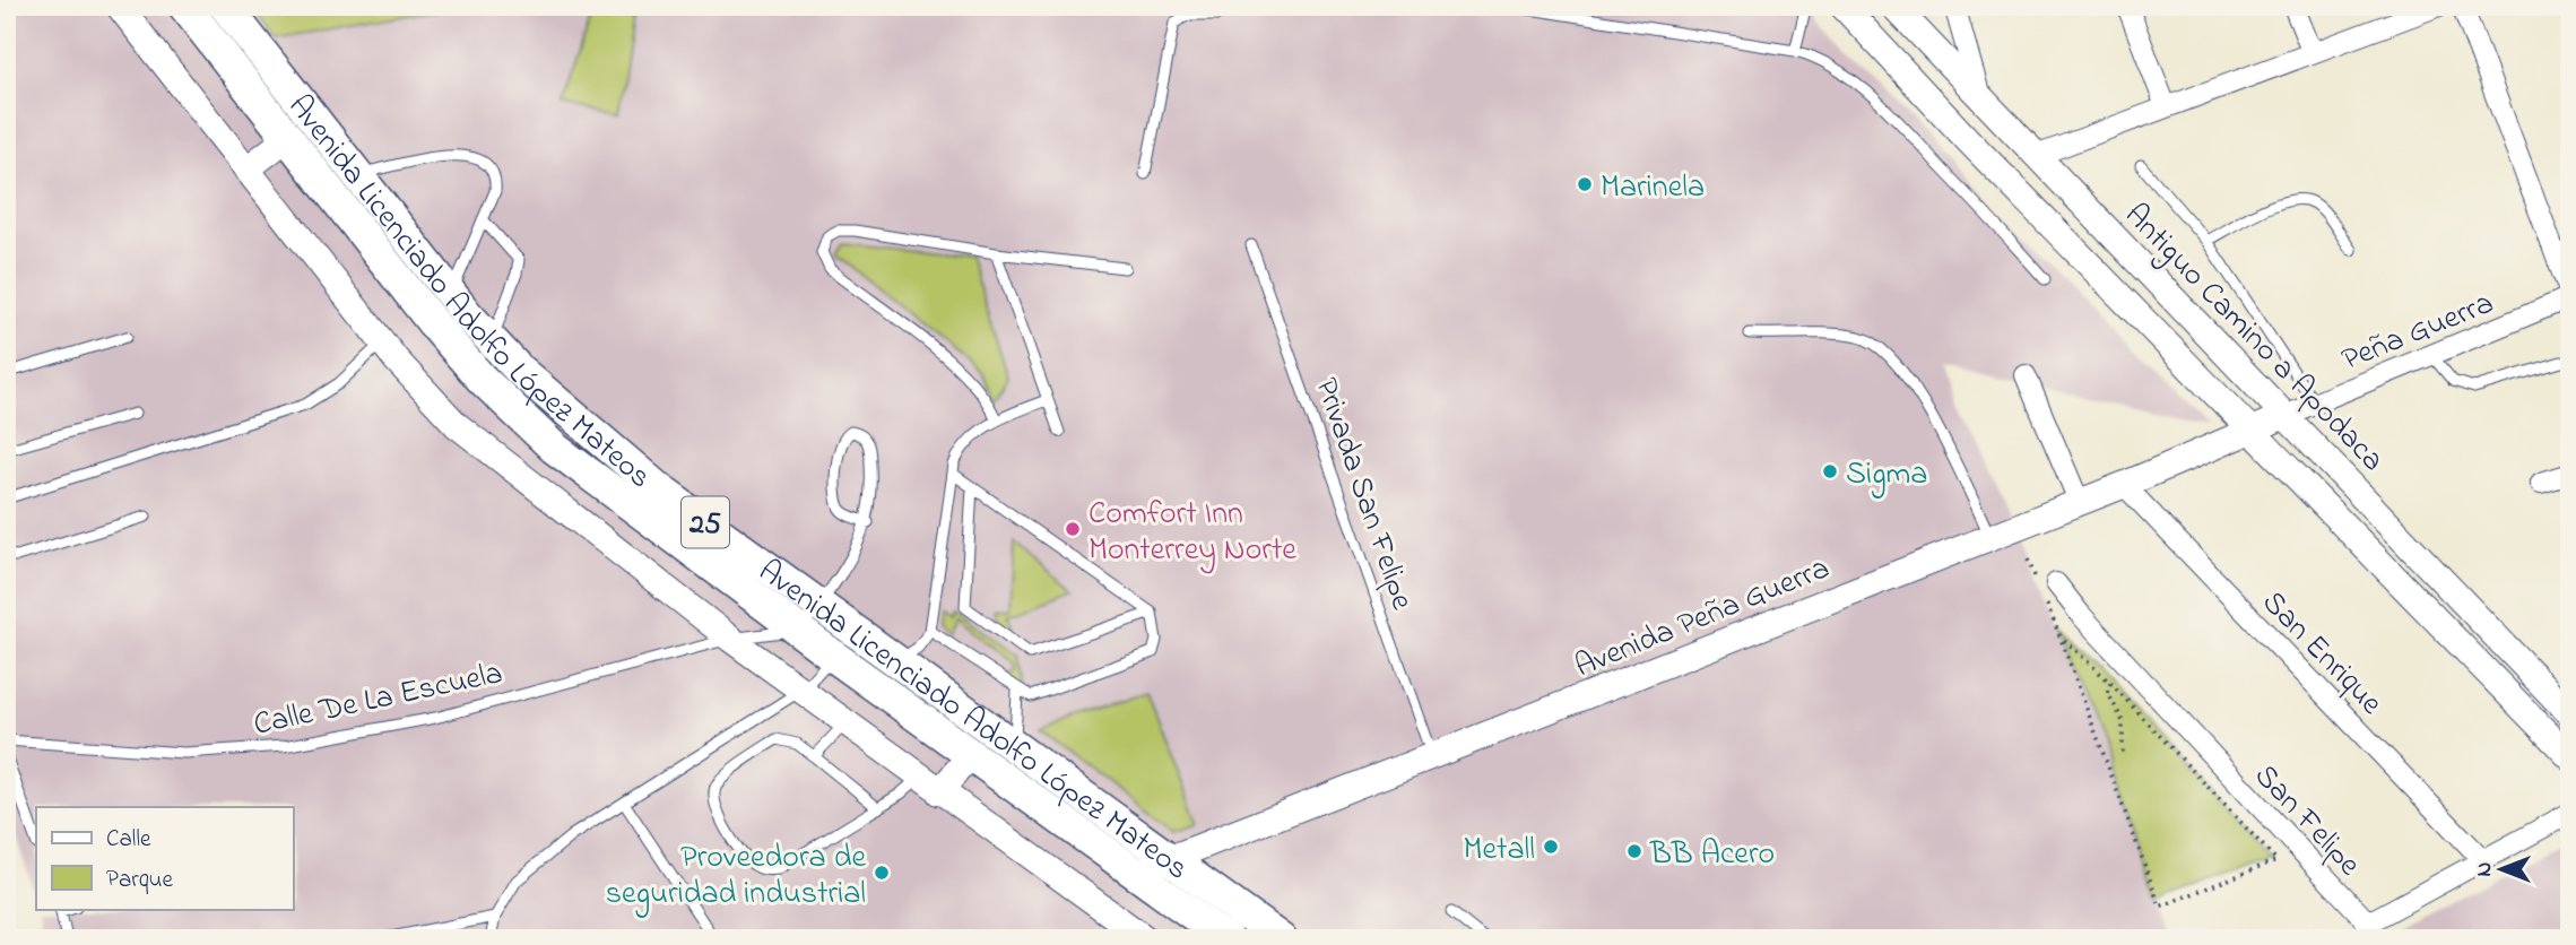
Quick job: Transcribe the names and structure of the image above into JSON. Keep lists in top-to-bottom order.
{
  "streets": {
    "main road": ["Avenida Licenciado Adolfo López Mateos", "25"],
    "street": [
      "Peña Guerra",
      "Antiguo Camino a Apodaca",
      "Avenida Peña Guerra",
      "San Enrique",
      "San Felipe"
    ],
    "lane": ["Privada San Felipe", "Calle De La Escuela"]
  },
  "crossings": [
    ["Avenida Licenciado Adolfo López Mateos", "Avenida Peña Guerra"],
    ["Avenida Licenciado Adolfo López Mateos", "Calle De La Escuela"],
    ["Peña Guerra", "Antiguo Camino a Apodaca"],
    ["Peña Guerra", "Avenida Peña Guerra"],
    ["Antiguo Camino a Apodaca", "Avenida Peña Guerra"],
    ["Privada San Felipe", "Avenida Peña Guerra"],
    ["Avenida Peña Guerra", "San Enrique"],
    ["San Enrique", "San Felipe"]
  ],
  "places": [
    "Marinela",
    "Sigma",
    "Comfort Inn Monterrey Norte",
    "Metall",
    "BB Acero",
    "Proveedora de seguridad industrial"
  ],
  "legend": ["Calle", "Parque"],
  "north": "left"
}
